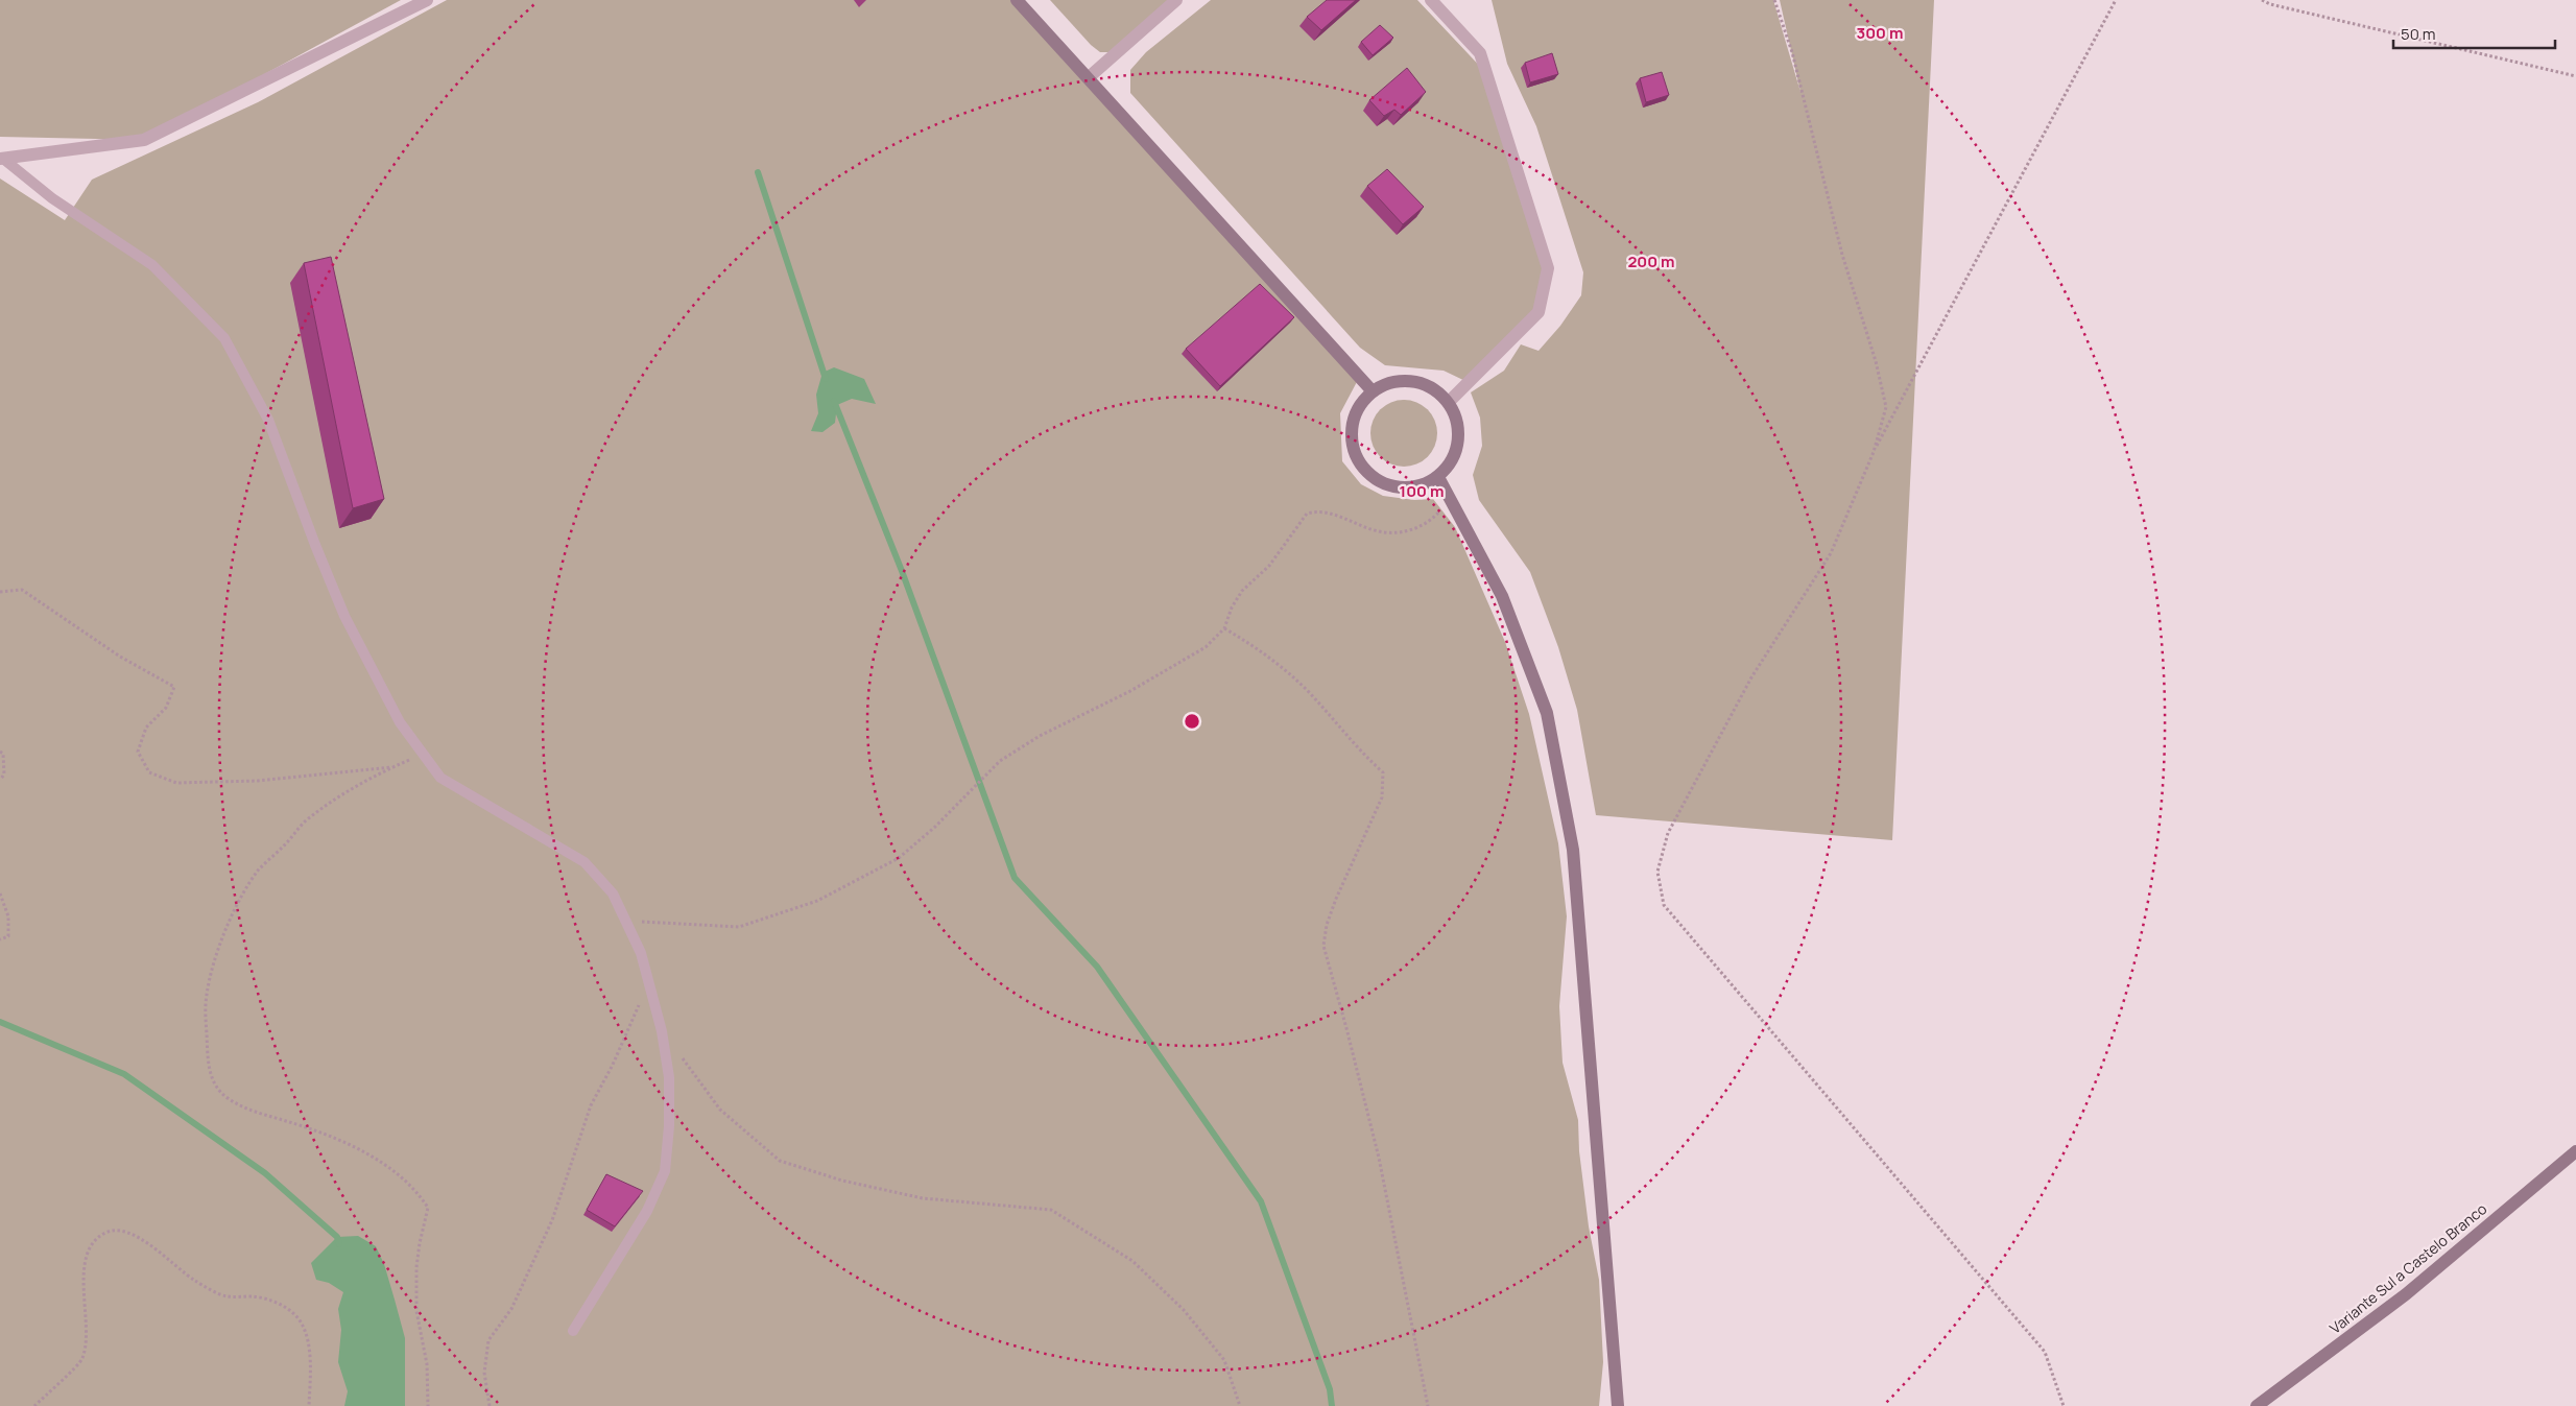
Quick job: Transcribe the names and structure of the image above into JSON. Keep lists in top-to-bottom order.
{
  "streets": {
    "street": ["Variante Sul a Castelo Branco"]
  },
  "scale_bar": "50 m",
  "rings": ["300 m", "200 m", "100 m"]
}
